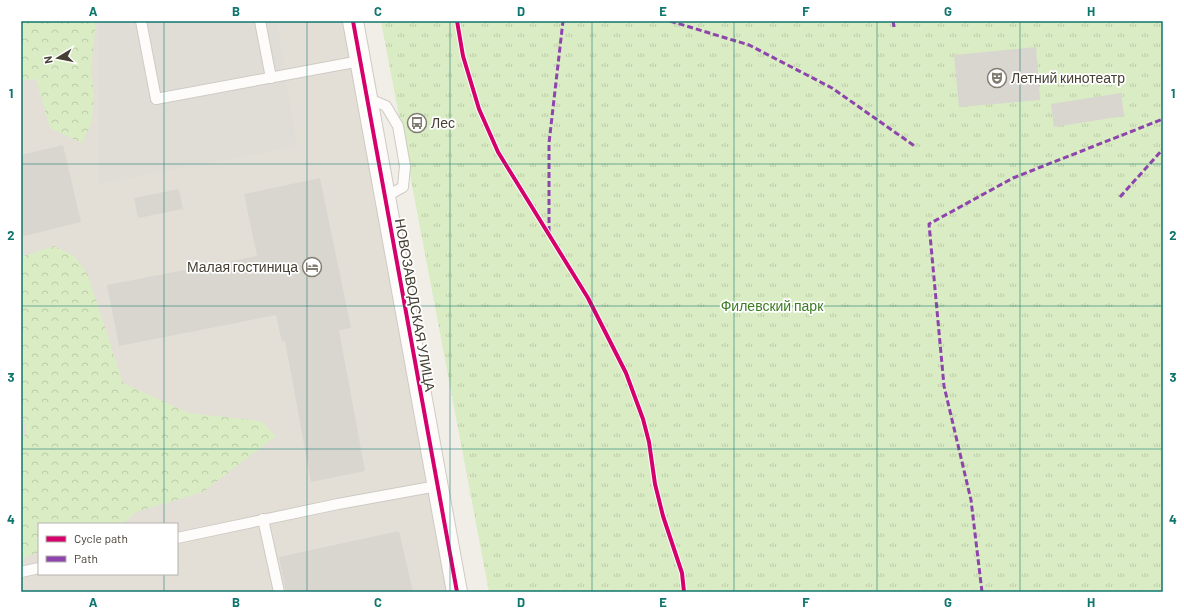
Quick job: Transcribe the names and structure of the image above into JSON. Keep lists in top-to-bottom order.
{
  "streets": {
    "street": ["НОВОЗАВОДСКАЯ УЛИЦА"]
  },
  "parks": ["Филевский парк"],
  "places": {
    "theatre": ["Летний кинотеатр"],
    "bus stop": ["Лес"],
    "hotel": ["Малая гостиница"]
  },
  "legend": ["Cycle path", "Path"],
  "north": "left",
  "grid": {
    "columns": [
      "A",
      "B",
      "C",
      "D",
      "E",
      "F",
      "G",
      "H"
    ],
    "rows": [
      "1",
      "2",
      "3",
      "4"
    ]
  }
}
